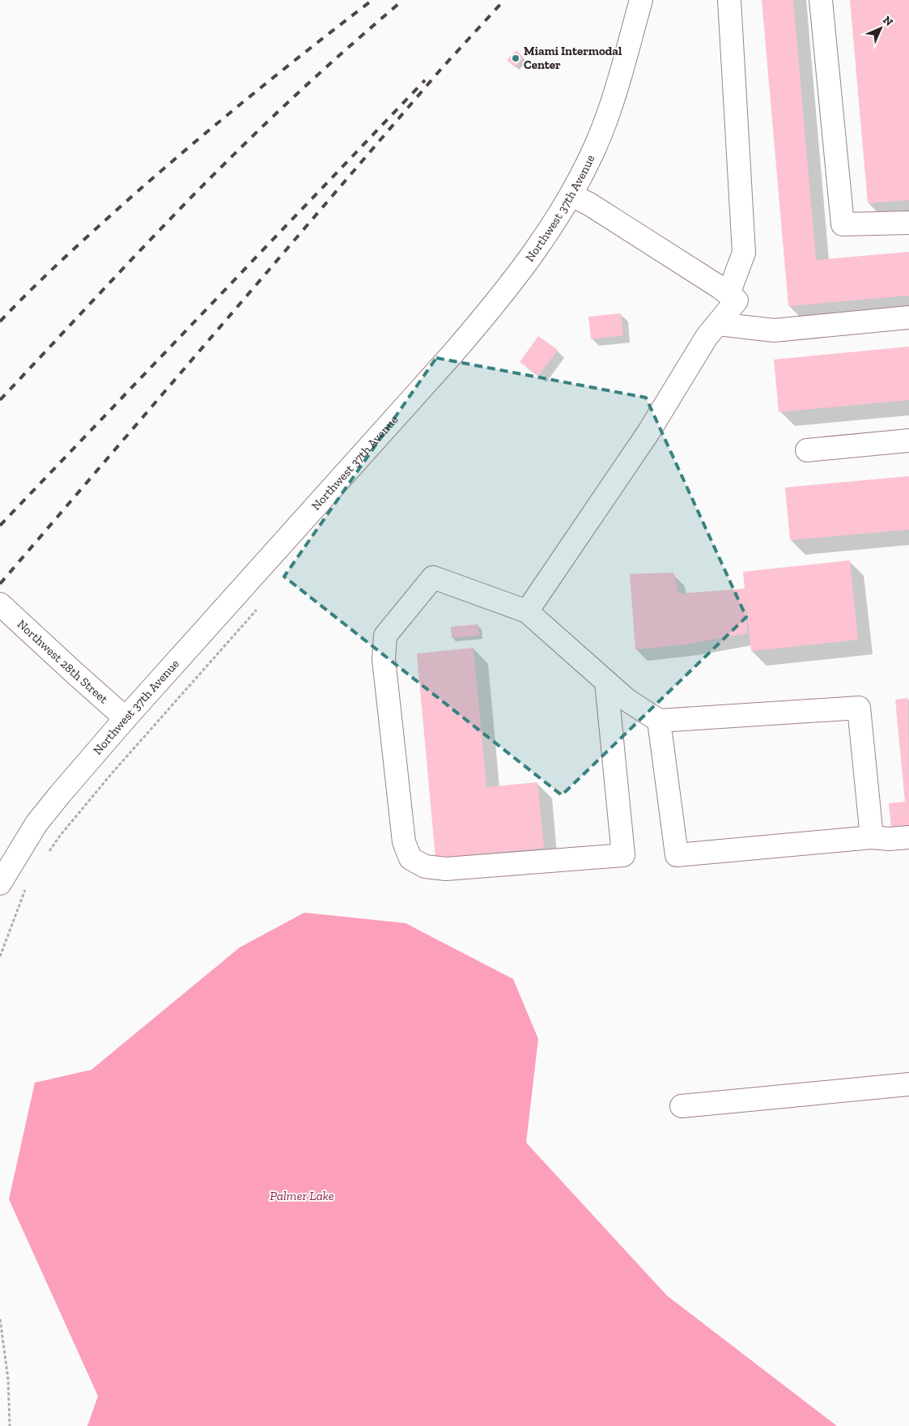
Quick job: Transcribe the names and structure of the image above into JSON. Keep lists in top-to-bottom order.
{
  "streets": {
    "street": ["Northwest 37th Avenue", "Northwest 28th Street"]
  },
  "crossings": [
    ["Northwest 37th Avenue", "Northwest 28th Street"]
  ],
  "water": ["Palmer Lake"],
  "places": ["Miami Intermodal Center"],
  "north": "top right"
}
